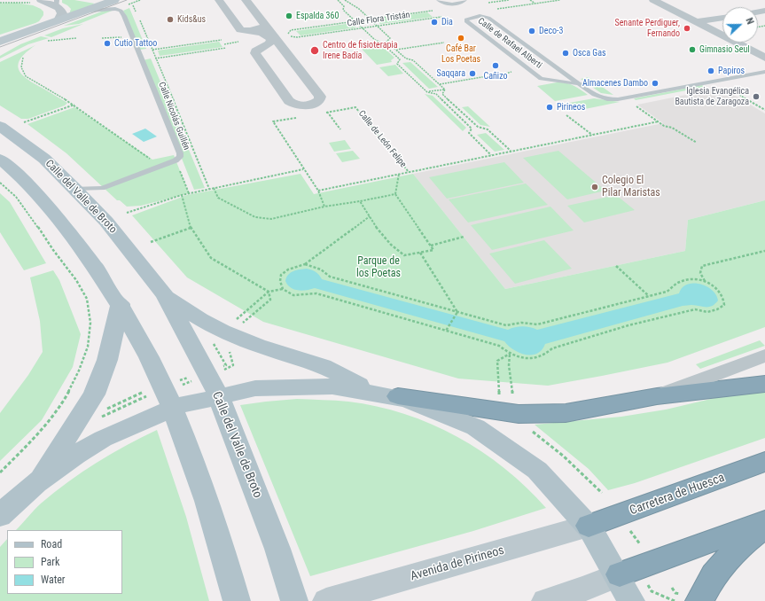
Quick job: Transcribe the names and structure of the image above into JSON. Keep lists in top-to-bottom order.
{
  "streets": {
    "highway": ["Carretera de Huesca"],
    "main road": ["Calle del Valle de Broto", "Avenida de Pirineos"],
    "lane": ["Calle de Rafael Alberti", "Calle Nicolás Guillén"],
    "path": ["Calle Flora Tristán", "Calle de León Felipe"]
  },
  "crossings": [
    ["Calle Nicolás Guillén", "Calle del Valle de Broto"],
    ["Carretera de Huesca", "Avenida de Pirineos"]
  ],
  "parks": ["Parque de los Poetas"],
  "places": [
    "Espalda 360",
    "Kids&us",
    "Dia",
    "Senante Perdiguer, Fernando",
    "Deco-3",
    "Café Bar Los Poetas",
    "Cutio Tattoo",
    "Gimnasio Seul",
    "Centro de fisioterapia Irene Badía",
    "Osca Gas",
    "Cañizo",
    "Papiros",
    "Saqqara",
    "Almacenes Dambo",
    "Iglesia Evangélica Bautista de Zaragoza",
    "Pirineos",
    "Colegio El Pilar Maristas"
  ],
  "legend": ["Road", "Park", "Water"],
  "north": "right"
}
